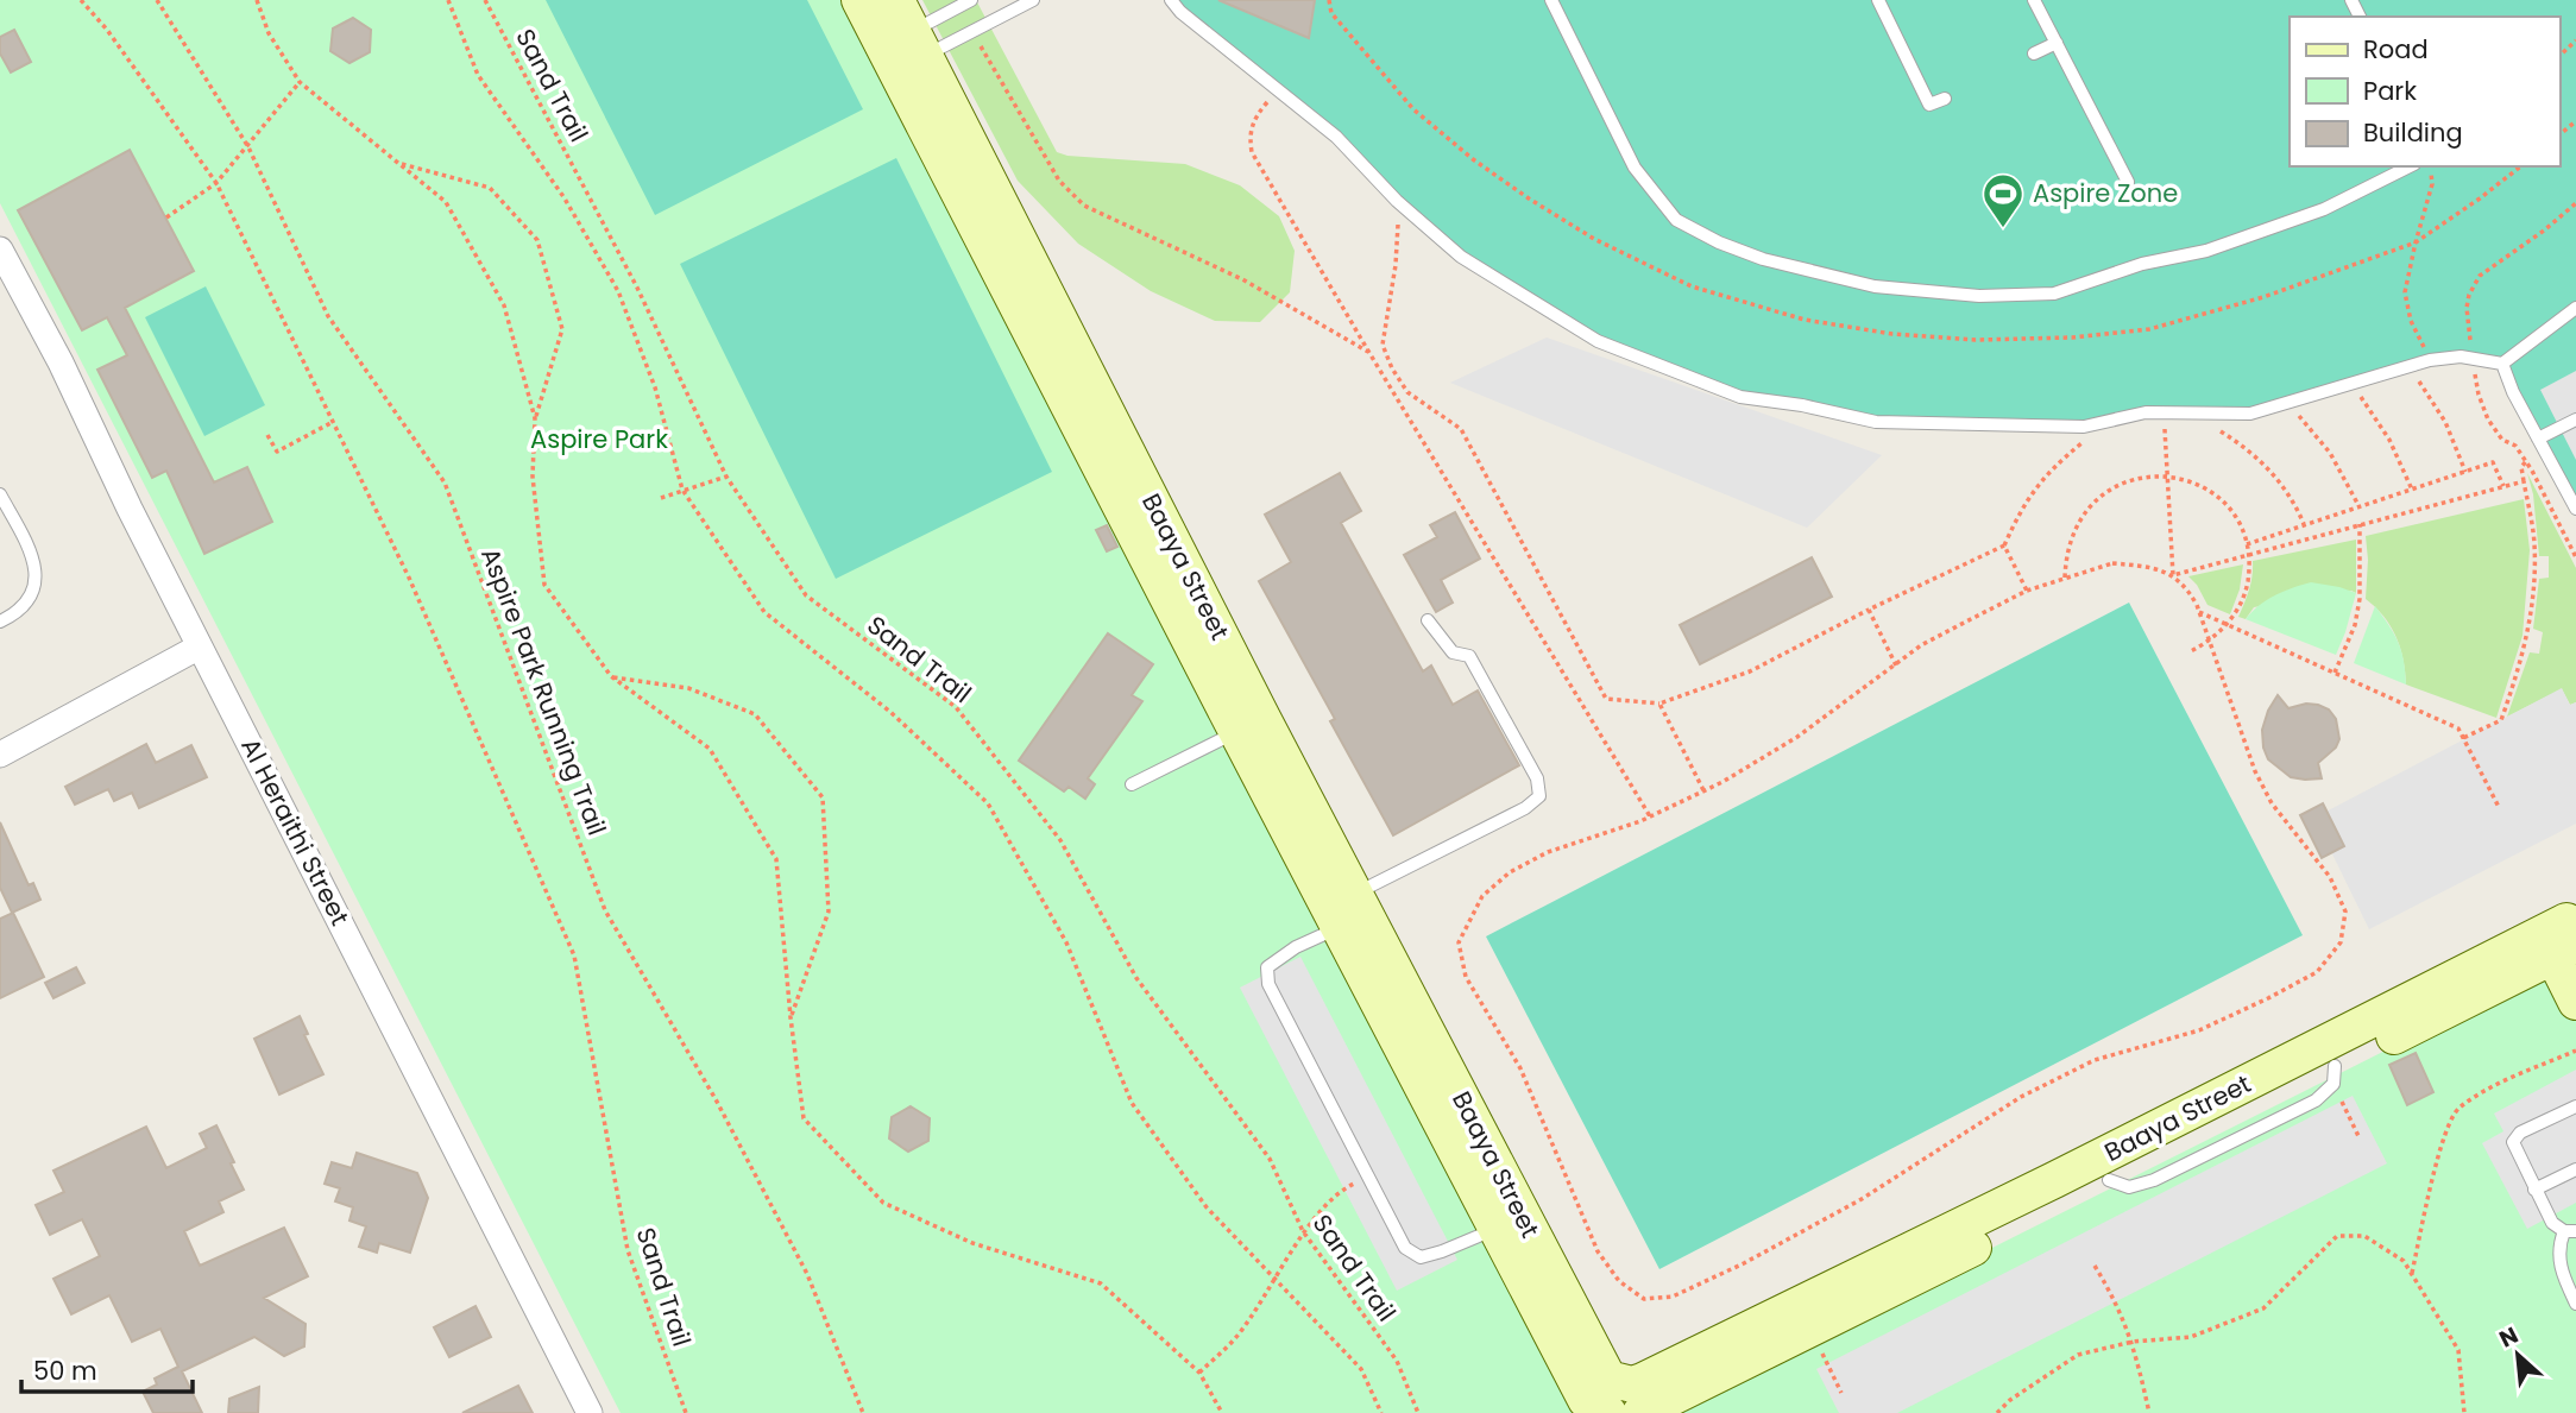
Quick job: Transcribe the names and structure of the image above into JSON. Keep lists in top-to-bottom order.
{
  "streets": {
    "street": ["Baaya Street", "Al Heraithi Street"],
    "path": ["Sand Trail", "Aspire Park Running Trail"]
  },
  "parks": ["Aspire Park"],
  "places": {
    "sports": ["Aspire Zone"]
  },
  "legend": ["Road", "Park", "Building"],
  "scale_bar": "50 m",
  "north": "top left"
}
